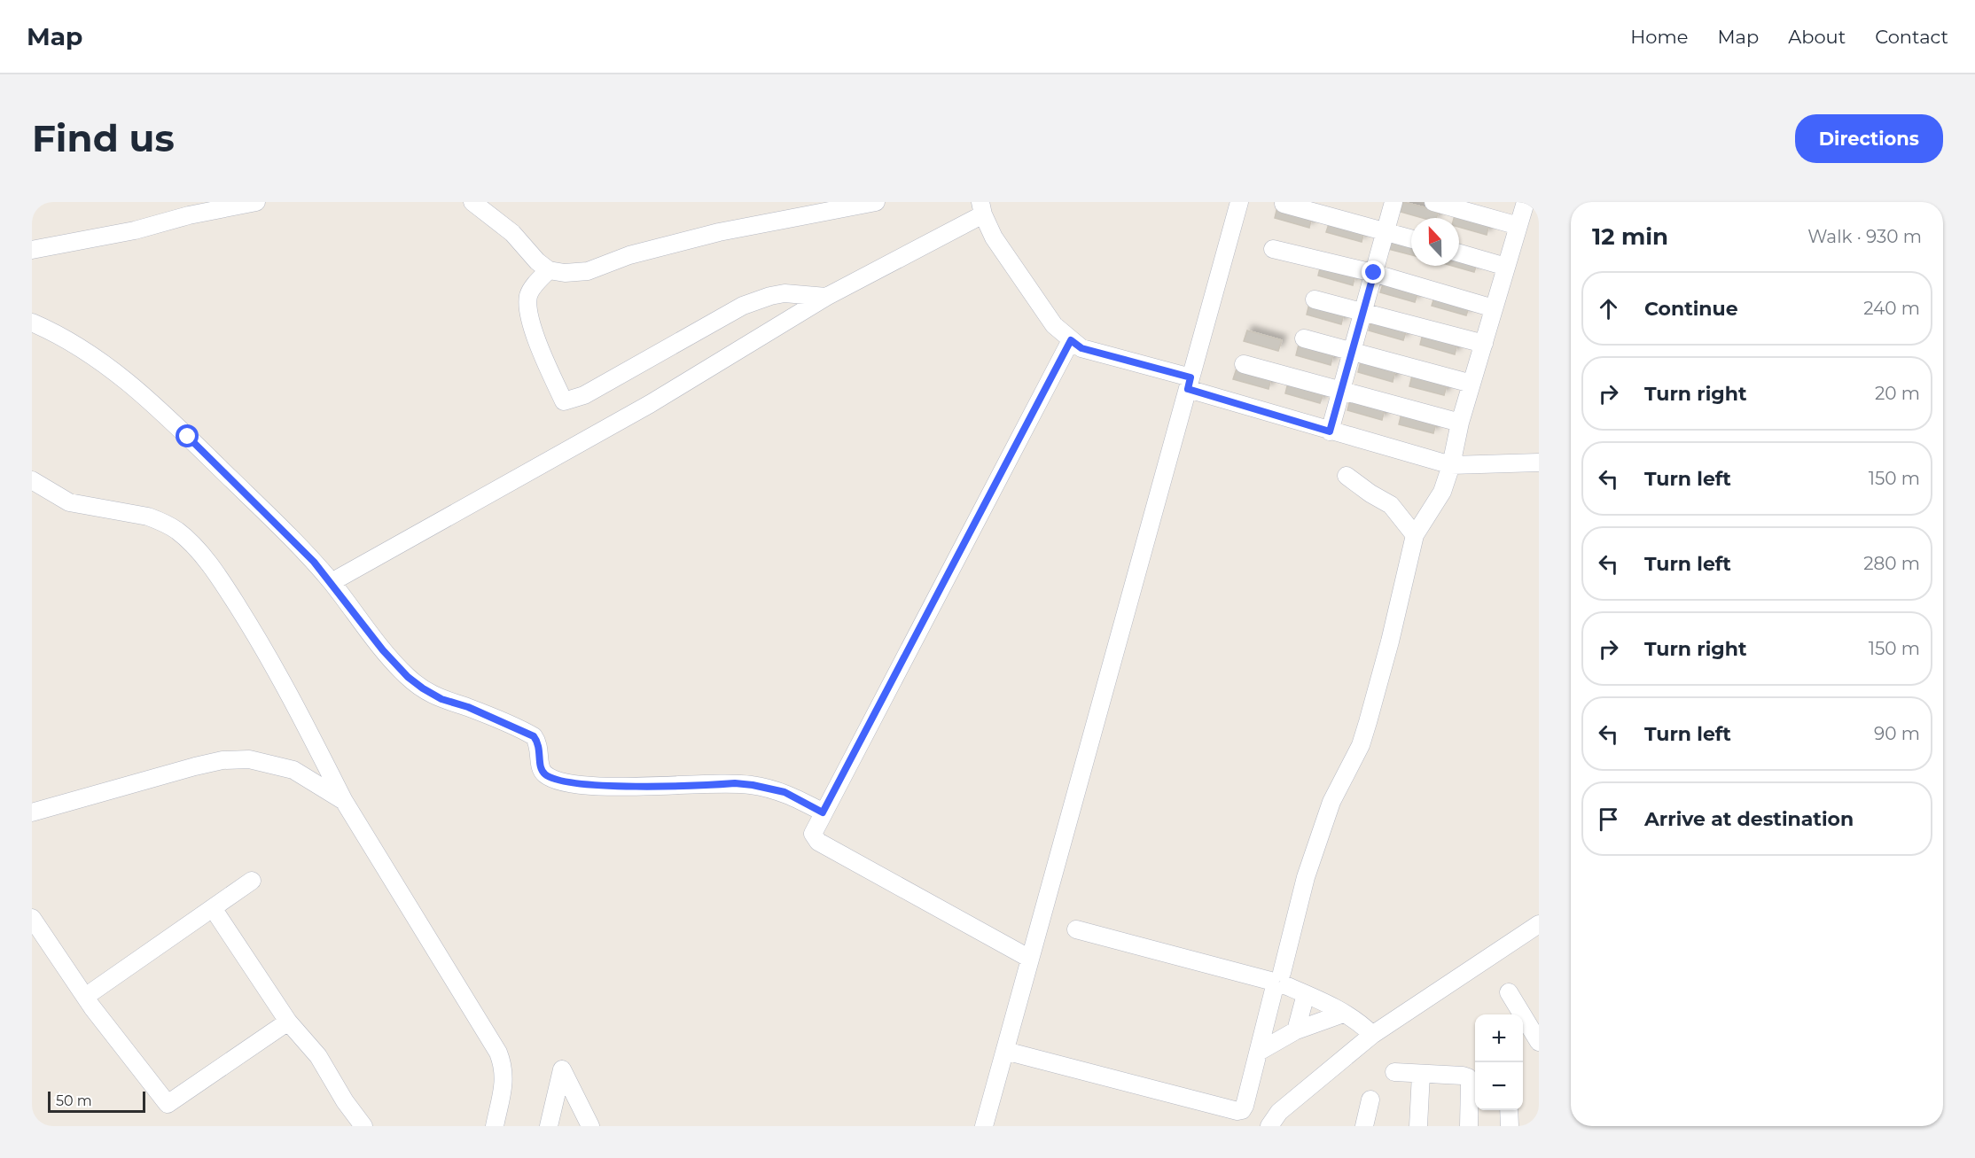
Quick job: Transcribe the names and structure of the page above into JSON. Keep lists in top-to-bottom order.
{
  "scale_bar": "50 m",
  "north": "top",
  "page": {
    "header": "Map",
    "nav": [
      "Home",
      "Map",
      "About",
      "Contact"
    ],
    "buttons": "Directions",
    "title": "Find us",
    "heading": ["12 min", "Walk · 930 m"],
    "list": [
      ["Continue", "240 m"],
      ["Turn right", "20 m"],
      ["Turn left", "150 m"],
      ["Turn left", "280 m"],
      ["Turn right", "150 m"],
      ["Turn left", "90 m"],
      "Arrive at destination"
    ],
    "map_buttons": ["+", "−"],
    "scale": "50 m"
  }
}
